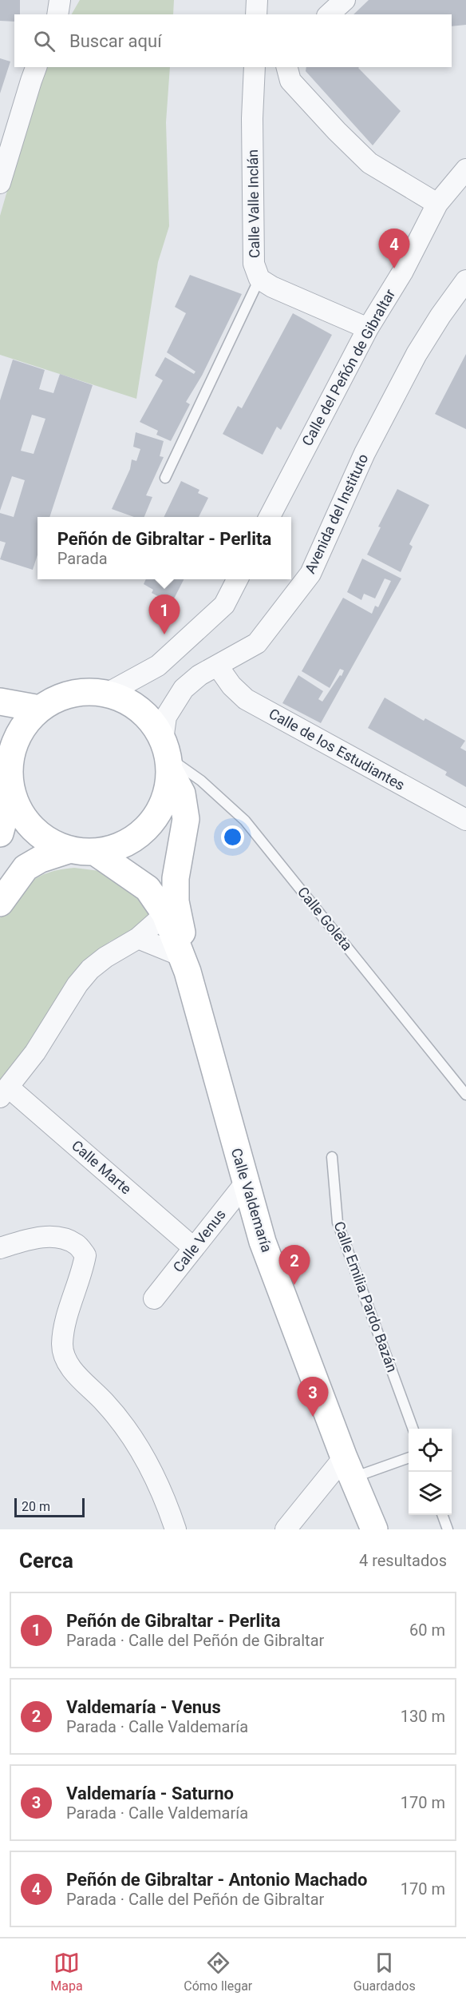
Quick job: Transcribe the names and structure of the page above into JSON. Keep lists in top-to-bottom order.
{
  "streets": {
    "main road": ["Calle Valdemaría"],
    "street": [
      "Calle Valle Inclán",
      "Calle del Peñón de Gibraltar",
      "Avenida del Instituto",
      "Calle de los Estudiantes",
      "Calle Marte",
      "Calle Venus"
    ],
    "lane": ["Calle Goleta", "Calle Emilia Pardo Bazán"]
  },
  "crossings": [
    ["Calle Valle Inclán", "Calle del Peñón de Gibraltar"],
    ["Avenida del Instituto", "Calle de los Estudiantes"],
    ["Avenida del Instituto", "Calle Goleta"],
    ["Avenida del Instituto", "Calle Valdemaría"],
    ["Calle Goleta", "Calle Valdemaría"],
    ["Calle Marte", "Calle Venus"],
    ["Calle Valdemaría", "Calle Venus"]
  ],
  "scale_bar": "20 m",
  "page": {
    "search": "Buscar aquí",
    "pins": [
      "4",
      "1",
      "2",
      "3"
    ],
    "popup": ["Peñón de Gibraltar - Perlita", "Parada"],
    "scale": "20 m",
    "heading": ["Cerca", "4 resultados"],
    "list": [
      {
        "mark": "1",
        "name": "Peñón de Gibraltar - Perlita",
        "note": "Parada · Calle del Peñón de Gibraltar",
        "value": "60 m"
      },
      {
        "mark": "2",
        "name": "Valdemaría - Venus",
        "note": "Parada · Calle Valdemaría",
        "value": "130 m"
      },
      {
        "mark": "3",
        "name": "Valdemaría - Saturno",
        "note": "Parada · Calle Valdemaría",
        "value": "170 m"
      },
      {
        "mark": "4",
        "name": "Peñón de Gibraltar - Antonio Machado",
        "note": "Parada · Calle del Peñón de Gibraltar",
        "value": "170 m"
      }
    ],
    "nav": ["Mapa", "Cómo llegar", "Guardados"]
  }
}
